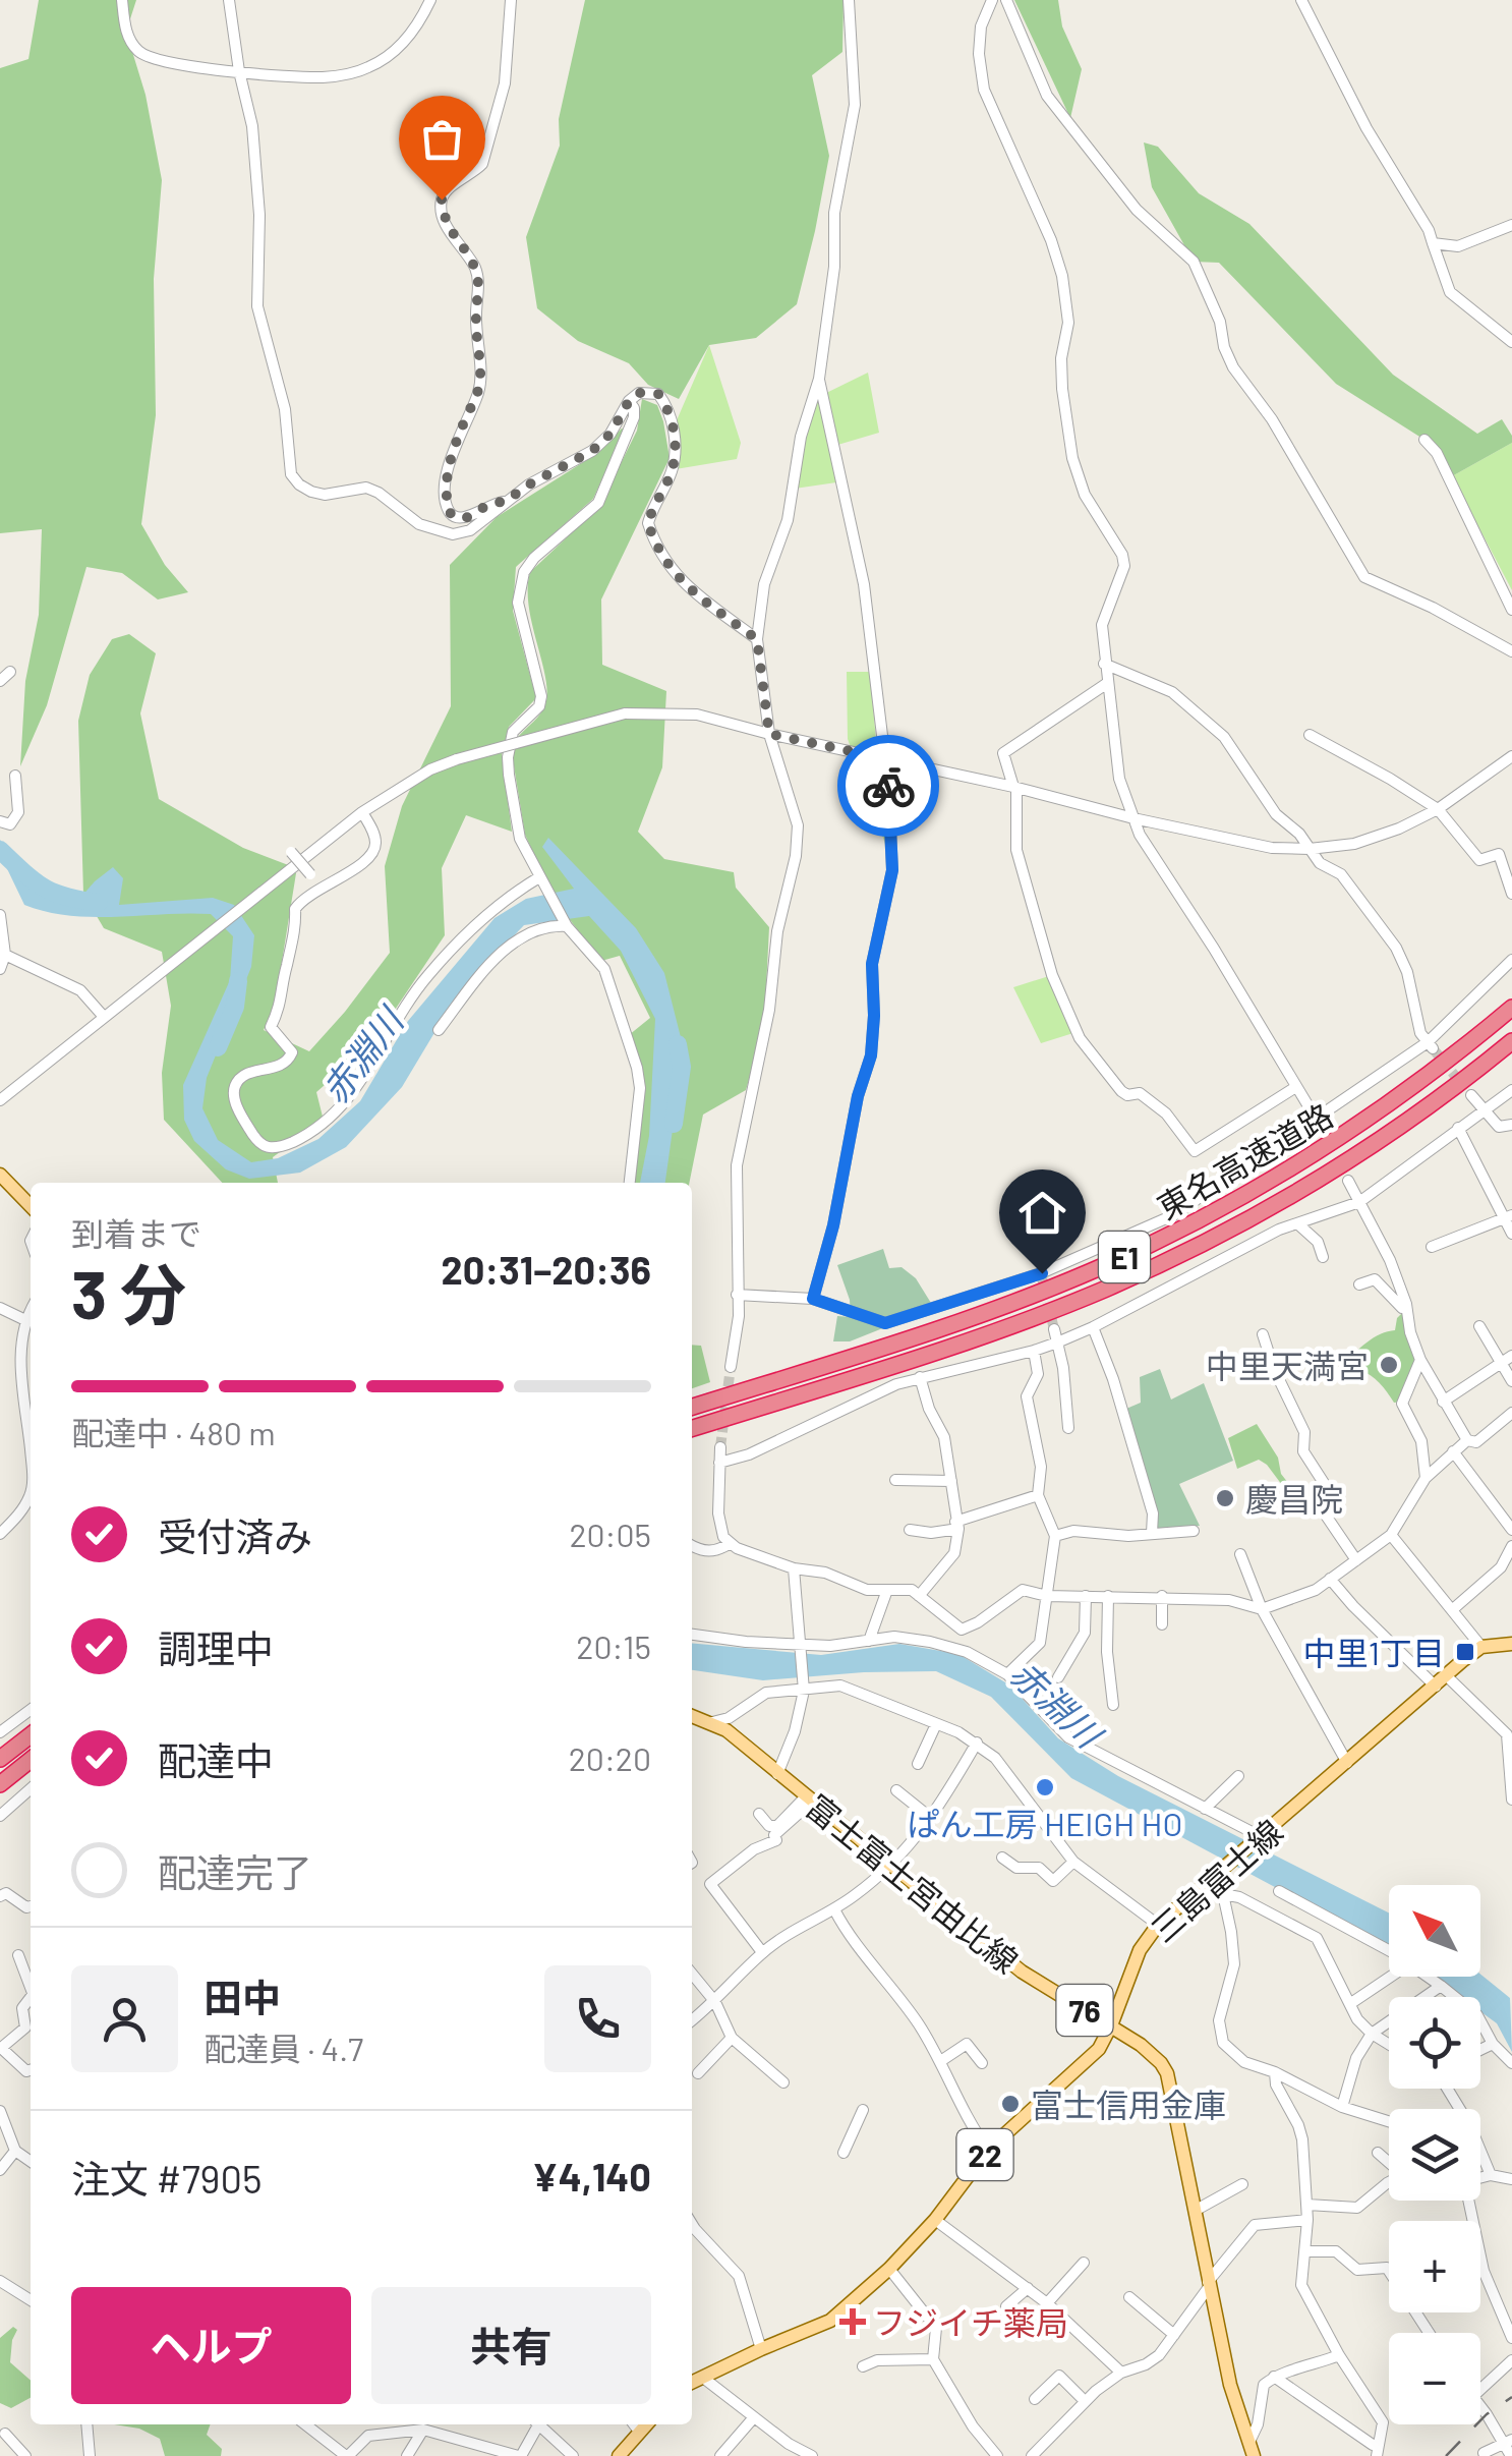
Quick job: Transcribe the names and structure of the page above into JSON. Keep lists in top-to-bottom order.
{
  "streets": {
    "highway": ["東名高速道路", "E1"],
    "main road": [
      "三島富士線",
      "富士富士宮由比線",
      "76",
      "22"
    ]
  },
  "crossings": [
    ["三島富士線", "富士富士宮由比線"]
  ],
  "water": ["赤淵川"],
  "places": {
    "other": [
      "中里天満宮",
      "慶昌院",
      "ぱん工房 HEIGH HO",
      "富士信用金庫"
    ],
    "transit": ["中里1丁目"],
    "health": ["フジイチ薬局"]
  },
  "north": "top left",
  "page": {
    "heading": ["3 分", "到着まで", "20:31–20:36"],
    "panel": [
      "田中",
      "配達員 · 4.7",
      "注文 #7905",
      "¥4,140"
    ],
    "bar": "配達中 · 480 m",
    "list": [
      ["受付済み", "20:05"],
      ["調理中", "20:15"],
      ["配達中", "20:20"],
      "配達完了"
    ],
    "map_buttons": ["+", "−"],
    "buttons": ["ヘルプ", "共有"]
  }
}
